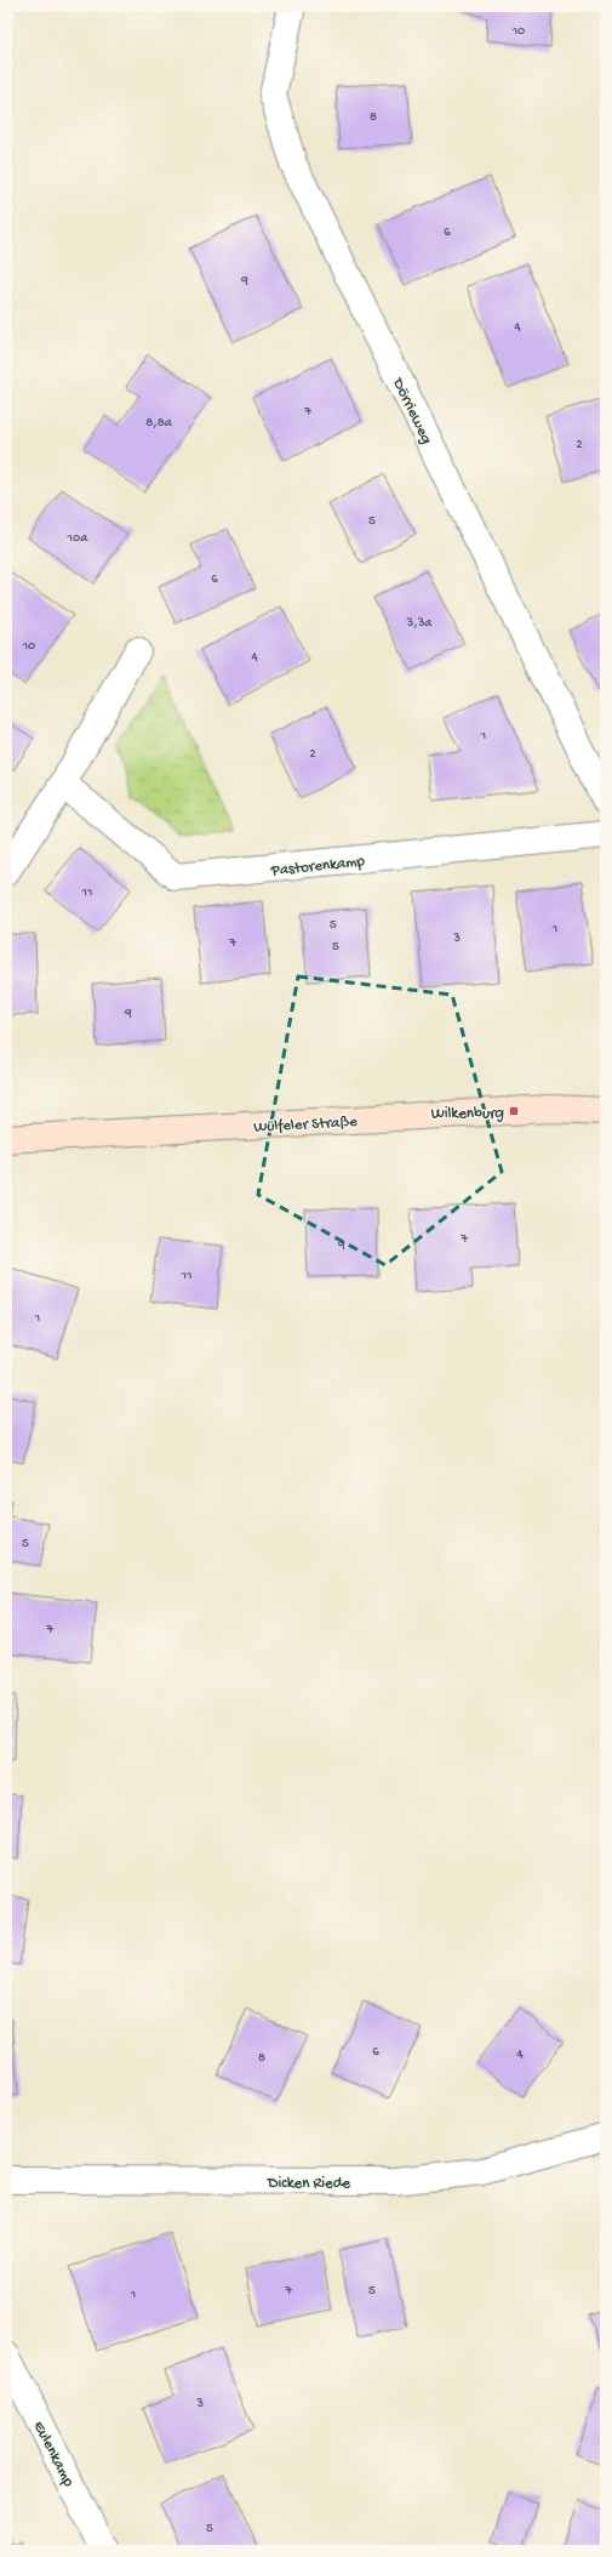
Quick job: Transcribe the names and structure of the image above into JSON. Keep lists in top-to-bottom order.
{
  "streets": {
    "main road": ["Wülfeler Straße"],
    "street": [
      "Dörrieweg",
      "Pastorenkamp",
      "Dicken Riede",
      "Eulenkamp"
    ]
  },
  "places": {
    "transit": ["Wilkenburg"]
  },
  "house_numbers": [
    "10",
    "8",
    "6",
    "9",
    "4",
    "7",
    "8,8a",
    "2",
    "5",
    "10a",
    "6",
    "3,3a",
    "10",
    "4",
    "1",
    "2",
    "11",
    "5",
    "1",
    "3",
    "7",
    "5",
    "9",
    "7",
    "9",
    "11",
    "1",
    "5",
    "7",
    "6",
    "4",
    "8",
    "7",
    "5",
    "1",
    "3",
    "5"
  ]
}
